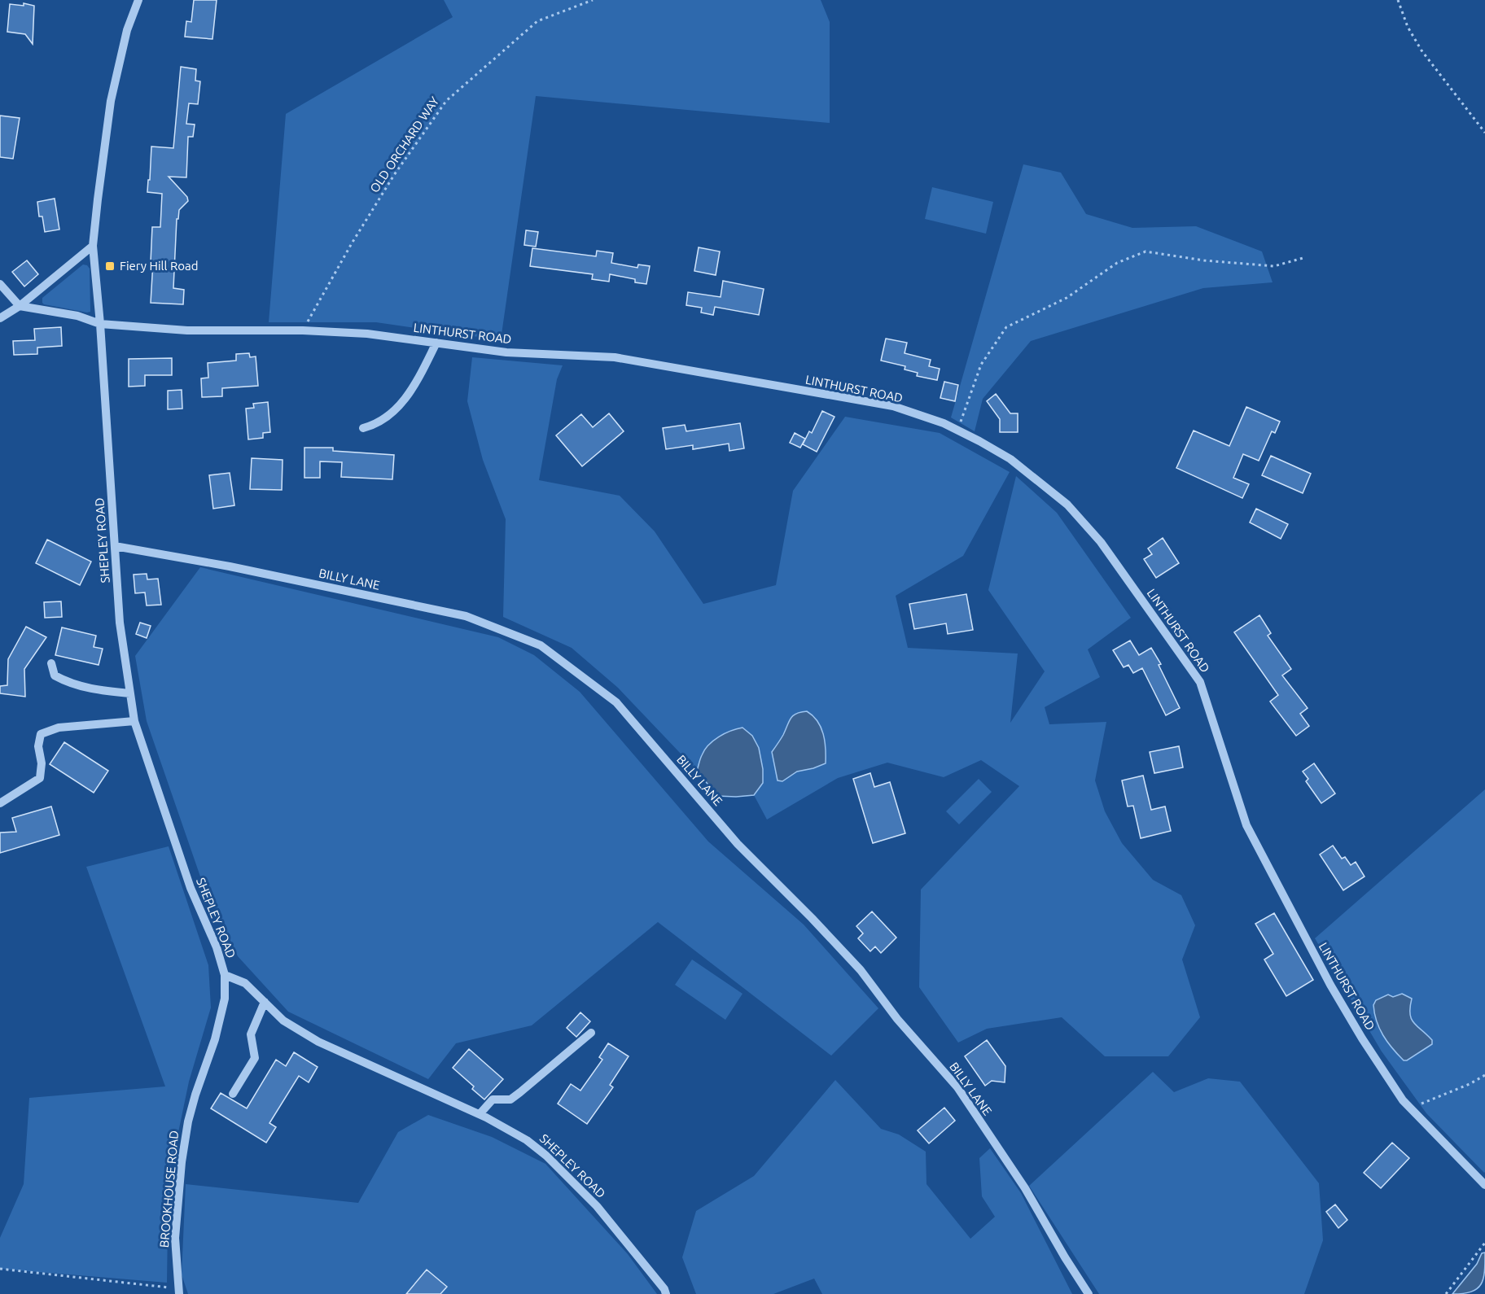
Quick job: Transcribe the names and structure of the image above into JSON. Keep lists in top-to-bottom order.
{
  "streets": {
    "street": [
      "LINTHURST ROAD",
      "SHEPLEY ROAD",
      "BILLY LANE",
      "BROOKHOUSE ROAD"
    ],
    "path": ["OLD ORCHARD WAY"]
  },
  "crossings": [
    ["OLD ORCHARD WAY", "LINTHURST ROAD"],
    ["LINTHURST ROAD", "SHEPLEY ROAD"],
    ["SHEPLEY ROAD", "BILLY LANE"],
    ["SHEPLEY ROAD", "BROOKHOUSE ROAD"]
  ],
  "places": {
    "transit": ["Fiery Hill Road"]
  }
}
